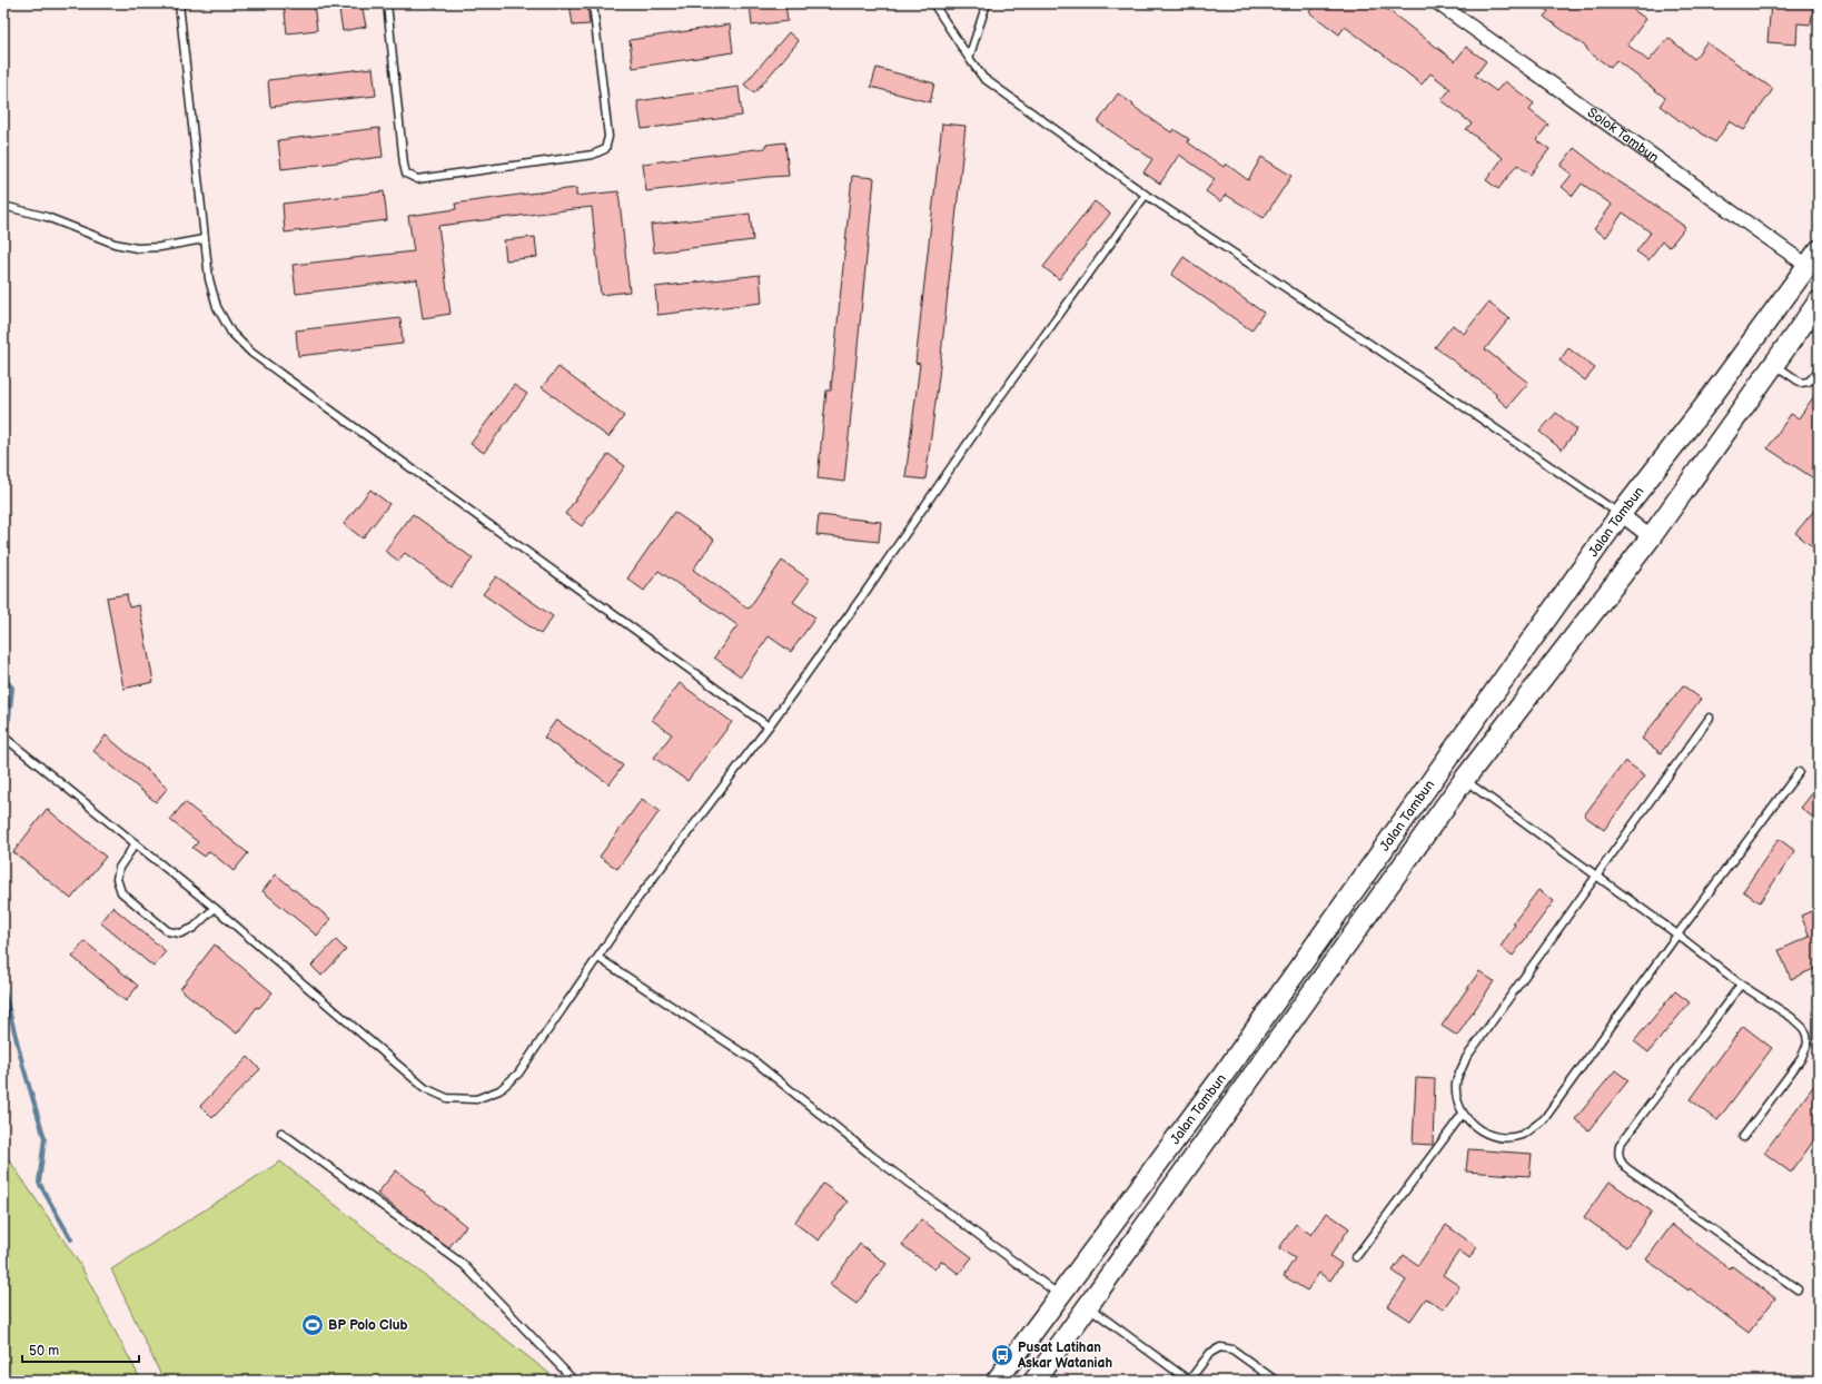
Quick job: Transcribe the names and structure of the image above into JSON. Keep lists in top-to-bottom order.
{
  "streets": {
    "main road": ["Jalan Tambun"],
    "street": ["Solok Tambun"]
  },
  "crossings": [
    ["Solok Tambun", "Jalan Tambun"]
  ],
  "places": {
    "sports": ["BP Polo Club"],
    "bus stop": ["Pusat Latihan Askar Wataniah"]
  },
  "scale_bar": "50 m"
}
